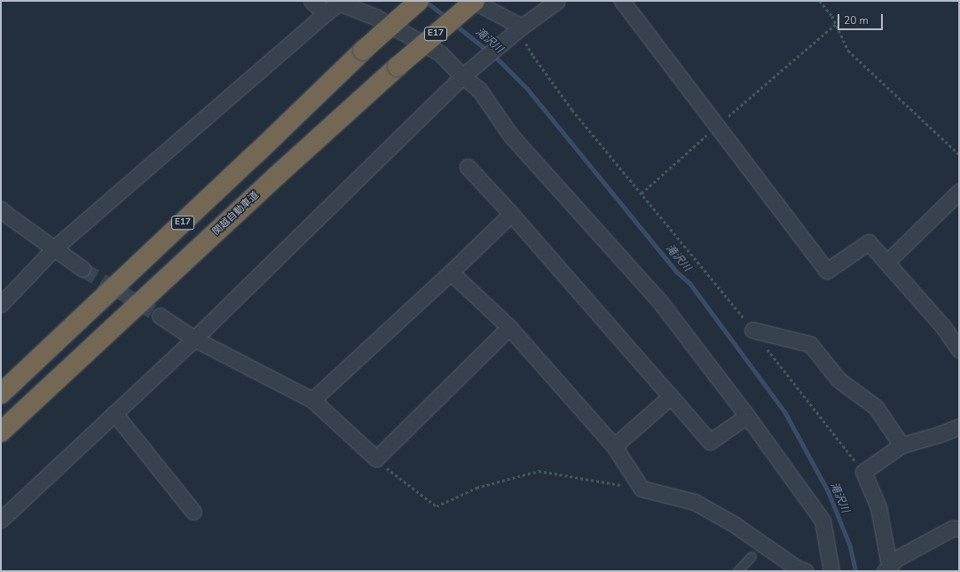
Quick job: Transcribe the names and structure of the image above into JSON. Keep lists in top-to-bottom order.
{
  "streets": {
    "highway": ["E17", "関越自動車道"]
  },
  "water": ["滝沢川"],
  "scale_bar": "20 m"
}
